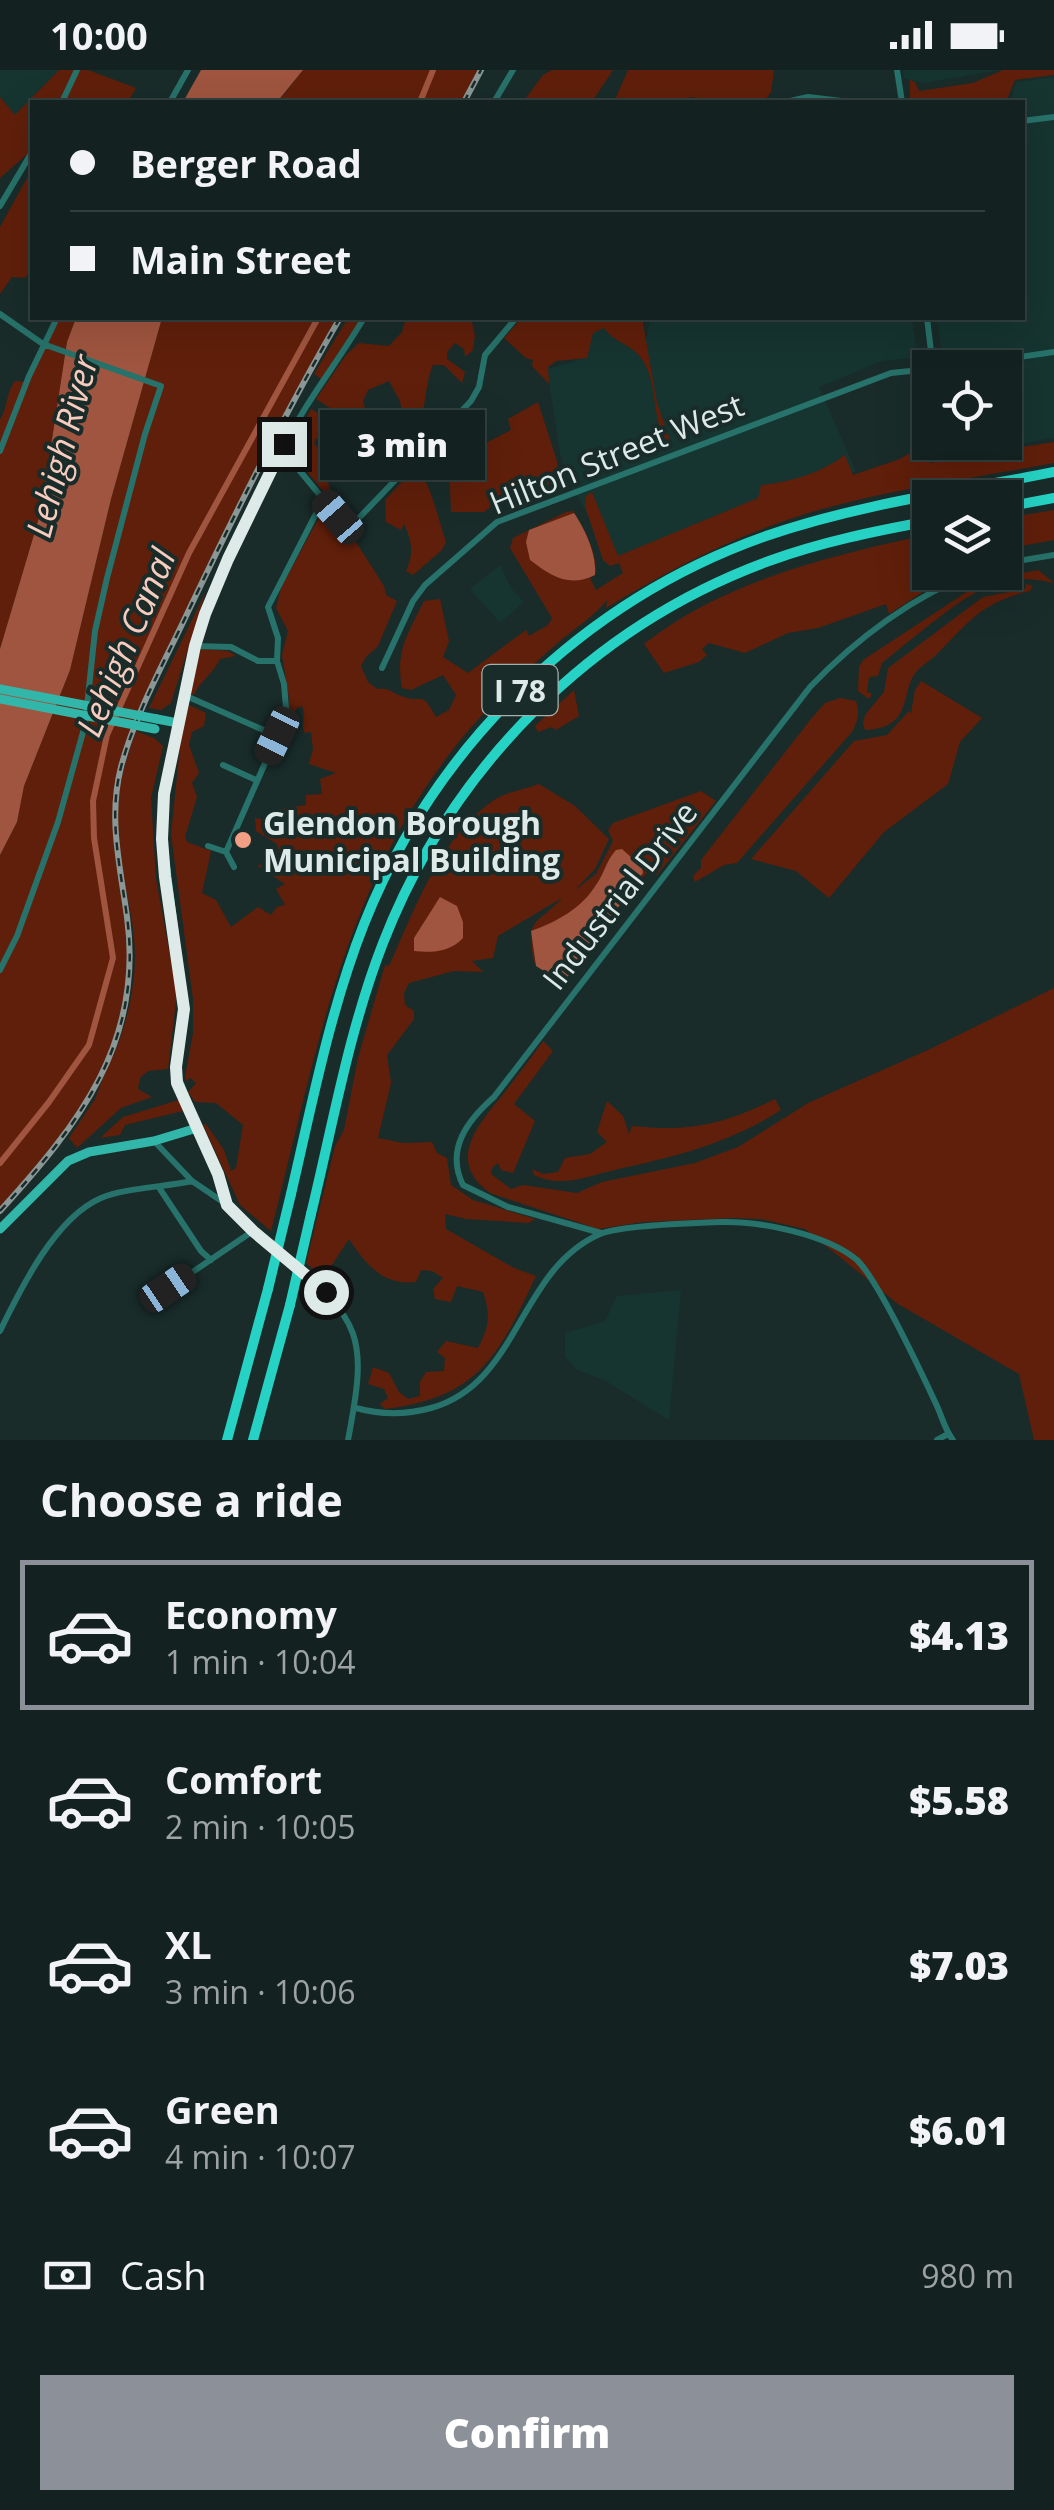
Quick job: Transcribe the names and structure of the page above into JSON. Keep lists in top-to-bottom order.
{
  "streets": {
    "highway": ["I 78"],
    "street": ["Hilton Street West", "Industrial Drive"]
  },
  "water": ["Lehigh River", "Lehigh Canal"],
  "places": ["Glendon Borough Municipal Building"],
  "page": {
    "status": "10:00",
    "banner": ["Berger Road", "Main Street"],
    "bubble": "3 min",
    "heading": "Choose a ride",
    "list": [
      {
        "name": "Economy",
        "note": "1 min · 10:04",
        "value": "$4.13"
      },
      {
        "name": "Comfort",
        "note": "2 min · 10:05",
        "value": "$5.58"
      },
      {
        "name": "XL",
        "note": "3 min · 10:06",
        "value": "$7.03"
      },
      {
        "name": "Green",
        "note": "4 min · 10:07",
        "value": "$6.01"
      }
    ],
    "pay": ["Cash", "980 m"],
    "buttons": "Confirm"
  }
}
